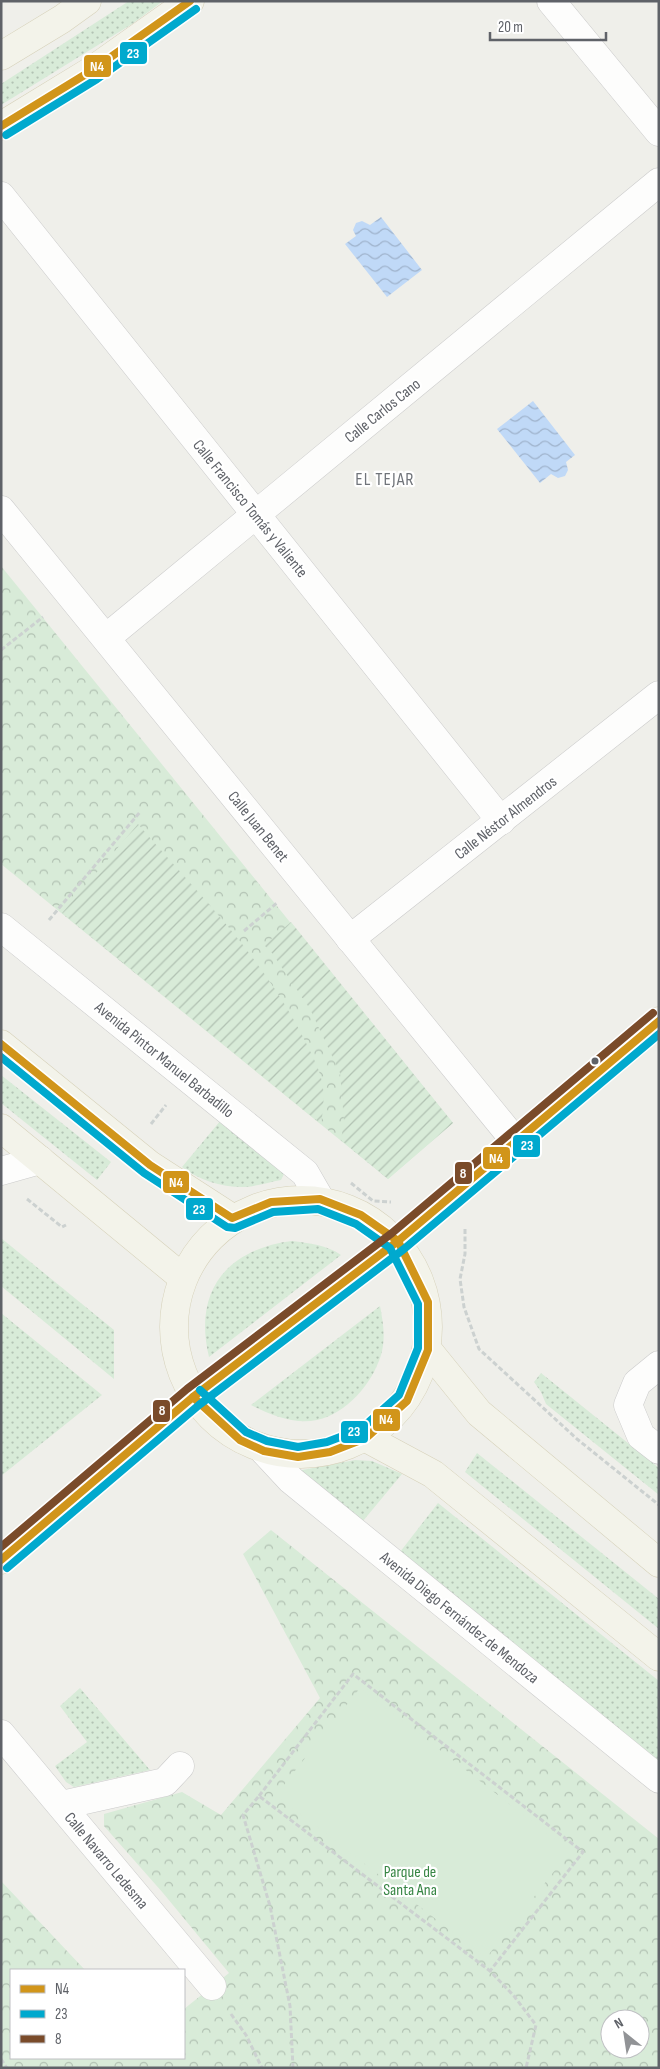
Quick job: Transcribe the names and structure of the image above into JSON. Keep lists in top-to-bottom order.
{
  "streets": {
    "street": [
      "Calle Carlos Cano",
      "Calle Francisco Tomás y Valiente",
      "Calle Néstor Almendros",
      "Calle Juan Benet",
      "Avenida Pintor Manuel Barbadillo",
      "Avenida Diego Fernández de Mendoza",
      "Calle Navarro Ledesma"
    ]
  },
  "crossings": [
    ["Calle Carlos Cano", "Calle Francisco Tomás y Valiente"],
    ["Calle Carlos Cano", "Calle Juan Benet"],
    ["Calle Francisco Tomás y Valiente", "Calle Néstor Almendros"],
    ["Calle Néstor Almendros", "Calle Juan Benet"]
  ],
  "districts": ["EL TEJAR"],
  "parks": ["Parque de Santa Ana"],
  "lines": ["transit line N4", "transit line 23", "transit line 8"],
  "legend": ["N4", "23", "8"],
  "scale_bar": "20 m",
  "north": "top left"
}
